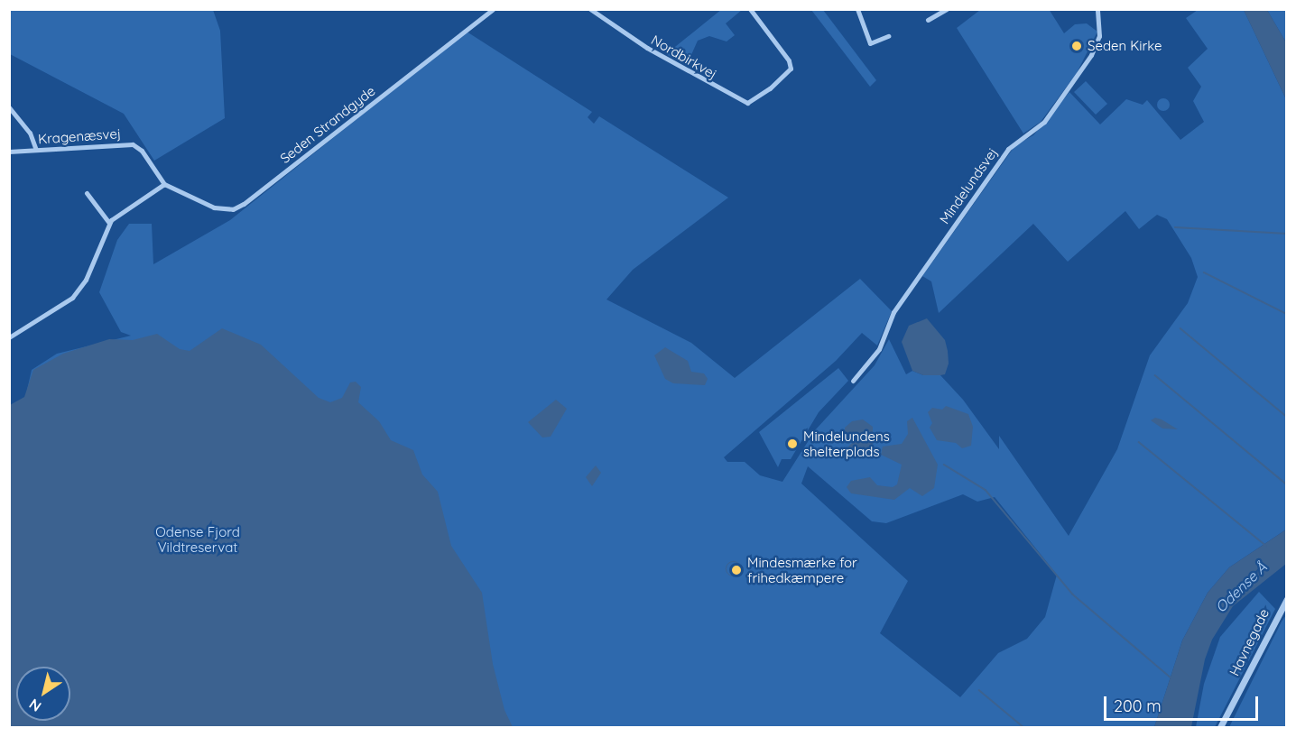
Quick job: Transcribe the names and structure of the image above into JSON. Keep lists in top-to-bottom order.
{
  "streets": {
    "street": [
      "Nordbirkvej",
      "Seden Strandgyde",
      "Kragenæsvej",
      "Mindelundsvej",
      "Havnegade"
    ]
  },
  "crossings": [
    ["Seden Strandgyde", "Kragenæsvej"]
  ],
  "water": ["Odense Å"],
  "parks": ["Odense Fjord Vildtreservat"],
  "places": ["Seden Kirke", "Mindelundens shelterplads", "Mindesmærke for frihedkæmpere"],
  "scale_bar": "200 m",
  "north": "bottom left"
}
